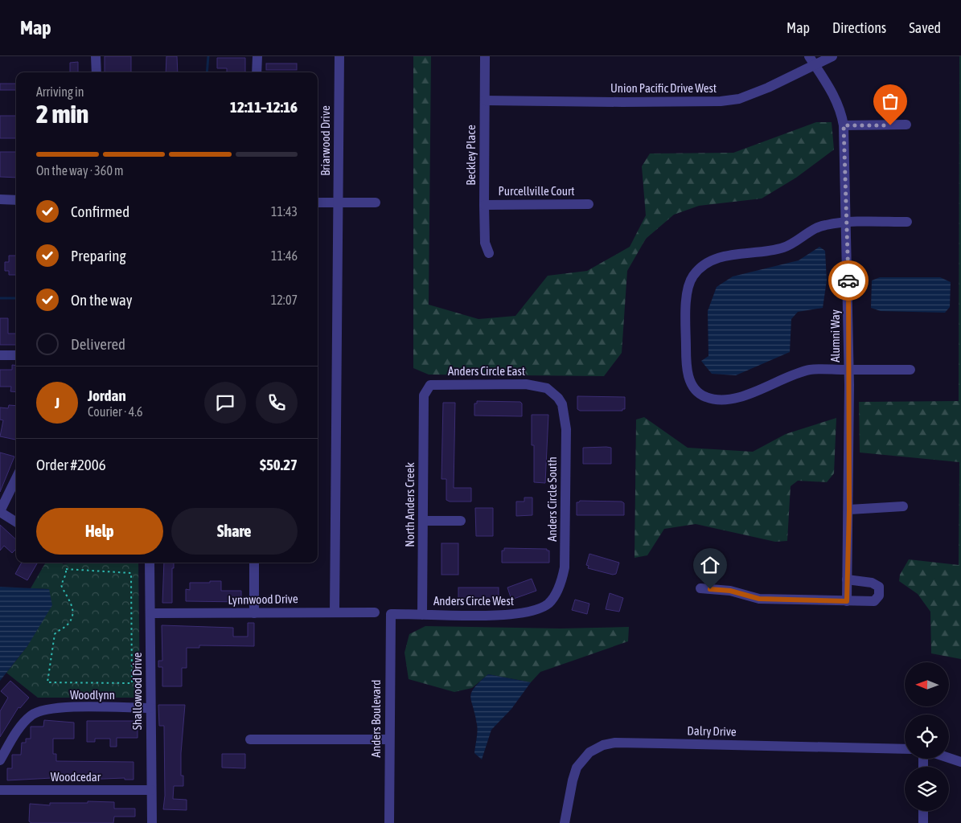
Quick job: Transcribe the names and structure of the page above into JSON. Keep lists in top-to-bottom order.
{
  "streets": {
    "street": [
      "Union Pacific Drive West",
      "Briarwood Drive",
      "Beckley Place",
      "Purcellville Court",
      "Alumni Way",
      "Anders Circle East",
      "Anders Circle South",
      "North Anders Creek",
      "Lynnwood Drive",
      "Anders Circle West",
      "Shallowood Drive",
      "Woodlynn",
      "Anders Boulevard",
      "Dalry Drive",
      "Woodcedar"
    ]
  },
  "crossings": [
    ["Union Pacific Drive West", "Beckley Place"],
    ["Union Pacific Drive West", "Alumni Way"],
    ["Briarwood Drive", "Lynnwood Drive"],
    ["Beckley Place", "Purcellville Court"],
    ["Anders Circle East", "Anders Circle South"],
    ["Anders Circle East", "North Anders Creek"],
    ["Anders Circle South", "Anders Circle West"],
    ["North Anders Creek", "Anders Circle West"],
    ["Lynnwood Drive", "Shallowood Drive"],
    ["Anders Circle West", "Anders Boulevard"],
    ["Shallowood Drive", "Woodlynn"],
    ["Shallowood Drive", "Woodcedar"]
  ],
  "north": "left",
  "page": {
    "header": "Map",
    "nav": ["Map", "Directions", "Saved"],
    "heading": ["2 min", "Arriving in", "12:11–12:16"],
    "panel": [
      "Jordan",
      "Courier · 4.6",
      "Order #2006",
      "$50.27"
    ],
    "bar": "On the way · 360 m",
    "list": [
      ["Confirmed", "11:43"],
      ["Preparing", "11:46"],
      ["On the way", "12:07"],
      "Delivered"
    ],
    "round": "J",
    "buttons": ["Help", "Share"]
  }
}
